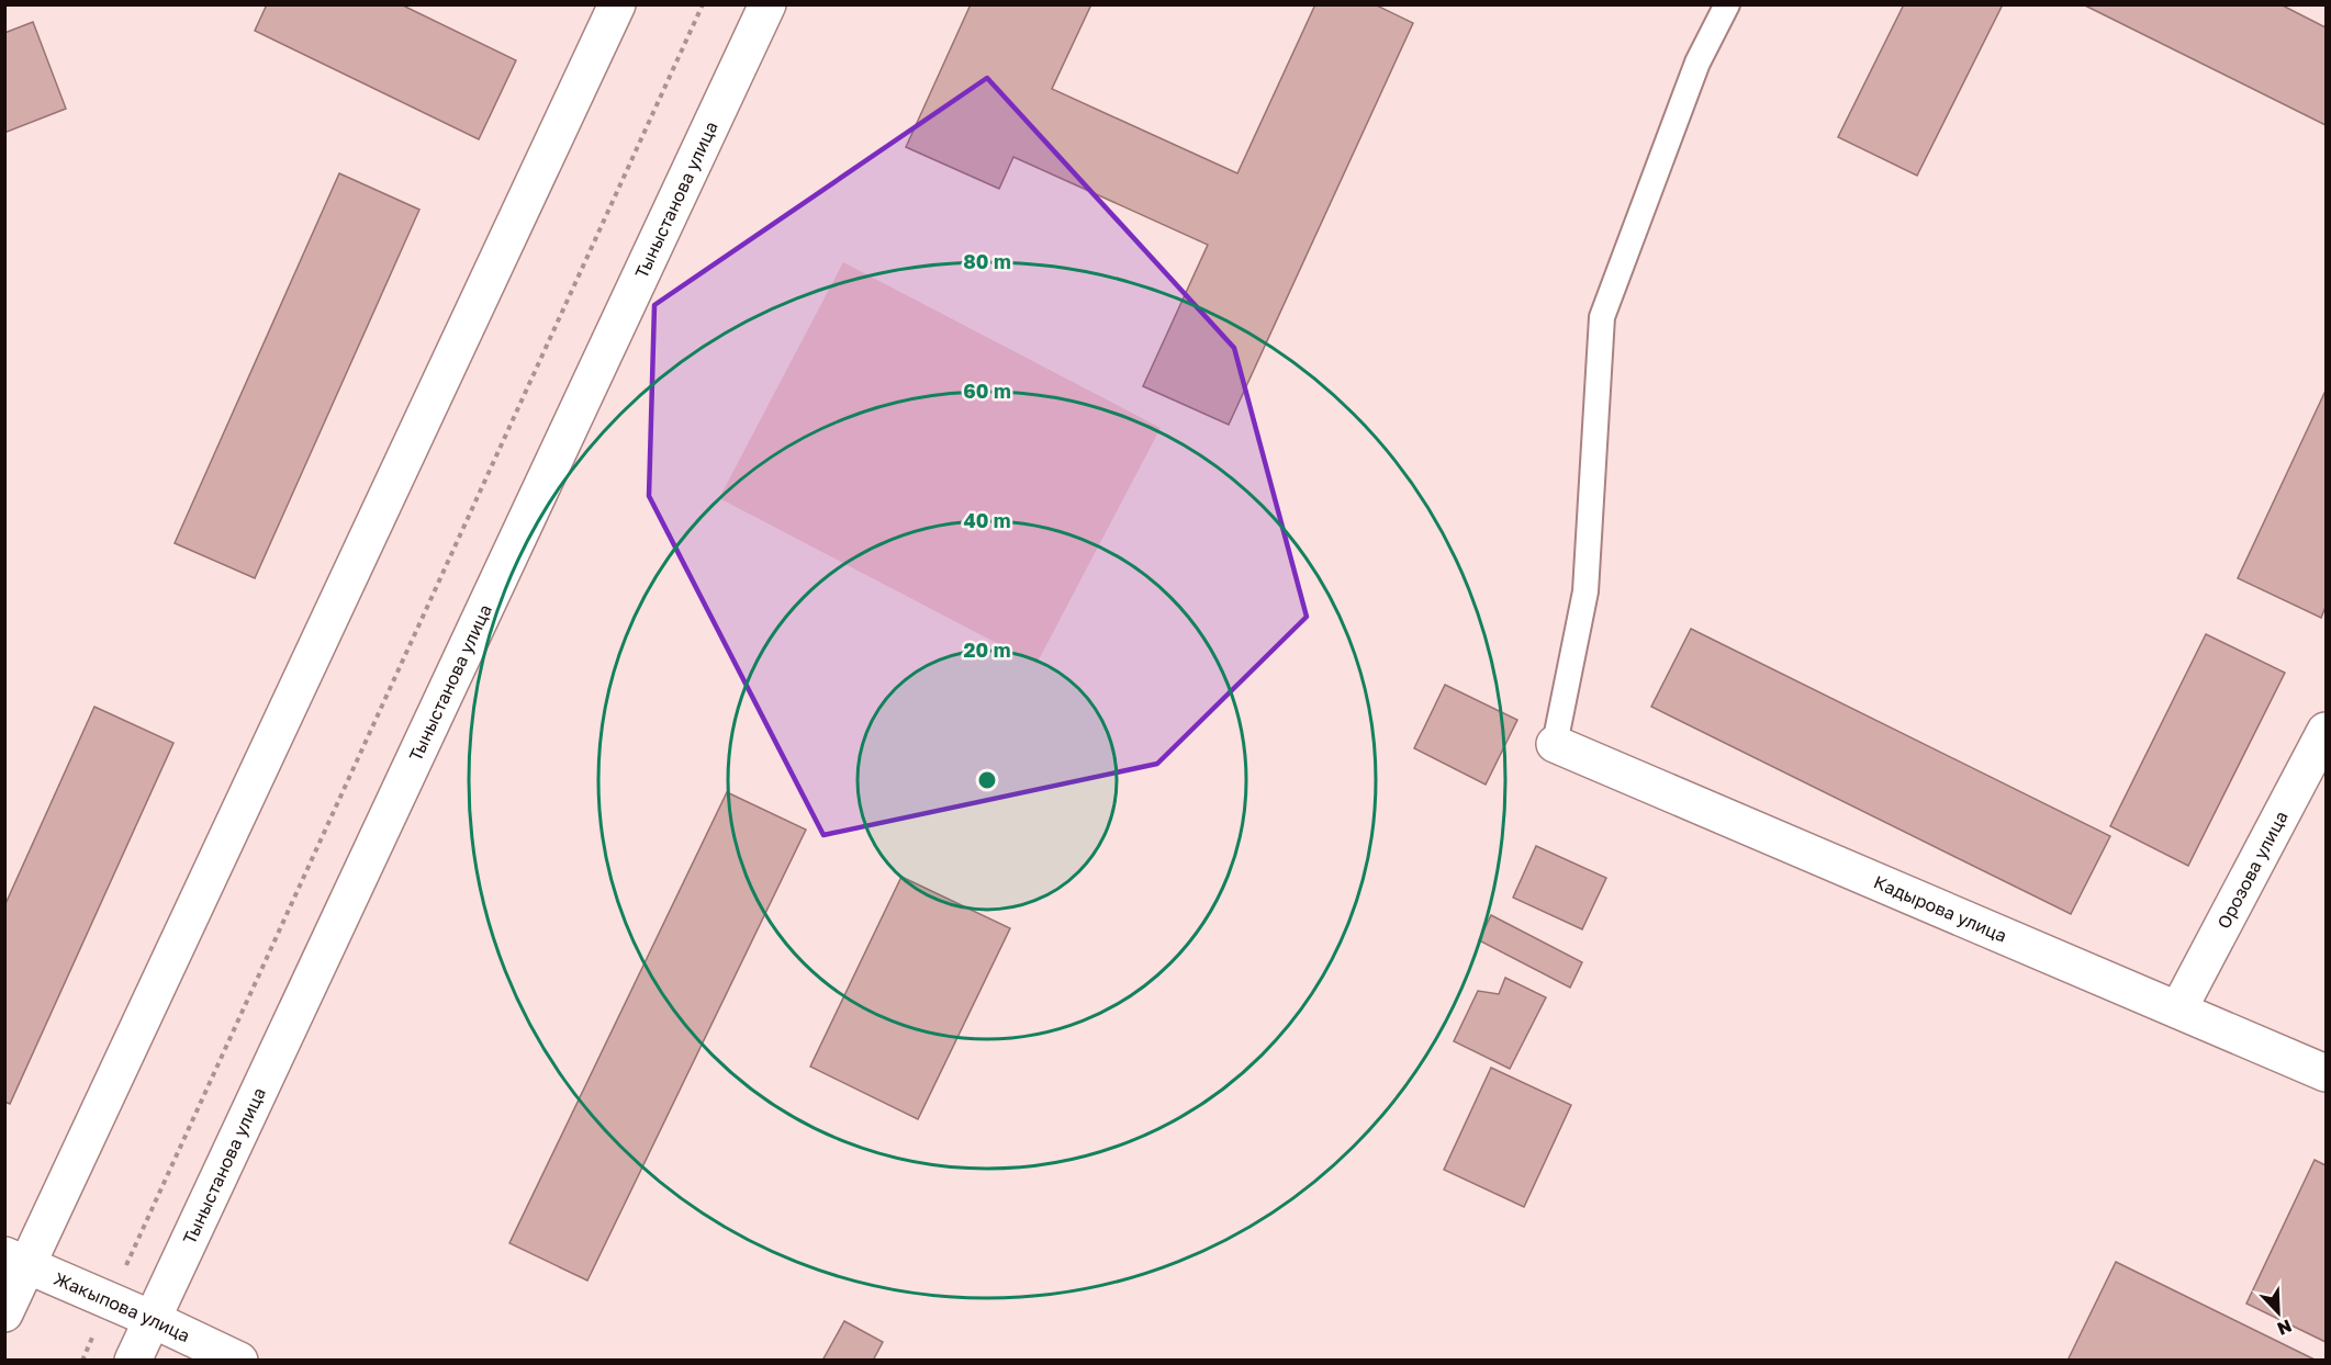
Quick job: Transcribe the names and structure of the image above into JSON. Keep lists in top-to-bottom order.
{
  "streets": {
    "street": [
      "Тыныстанова улица",
      "Орозова улица",
      "Кадырова улица",
      "Жакыпова улица"
    ]
  },
  "crossings": [
    ["Тыныстанова улица", "Жакыпова улица"],
    ["Орозова улица", "Кадырова улица"]
  ],
  "north": "bottom right",
  "rings": [
    "80 m",
    "60 m",
    "40 m",
    "20 m"
  ]
}
